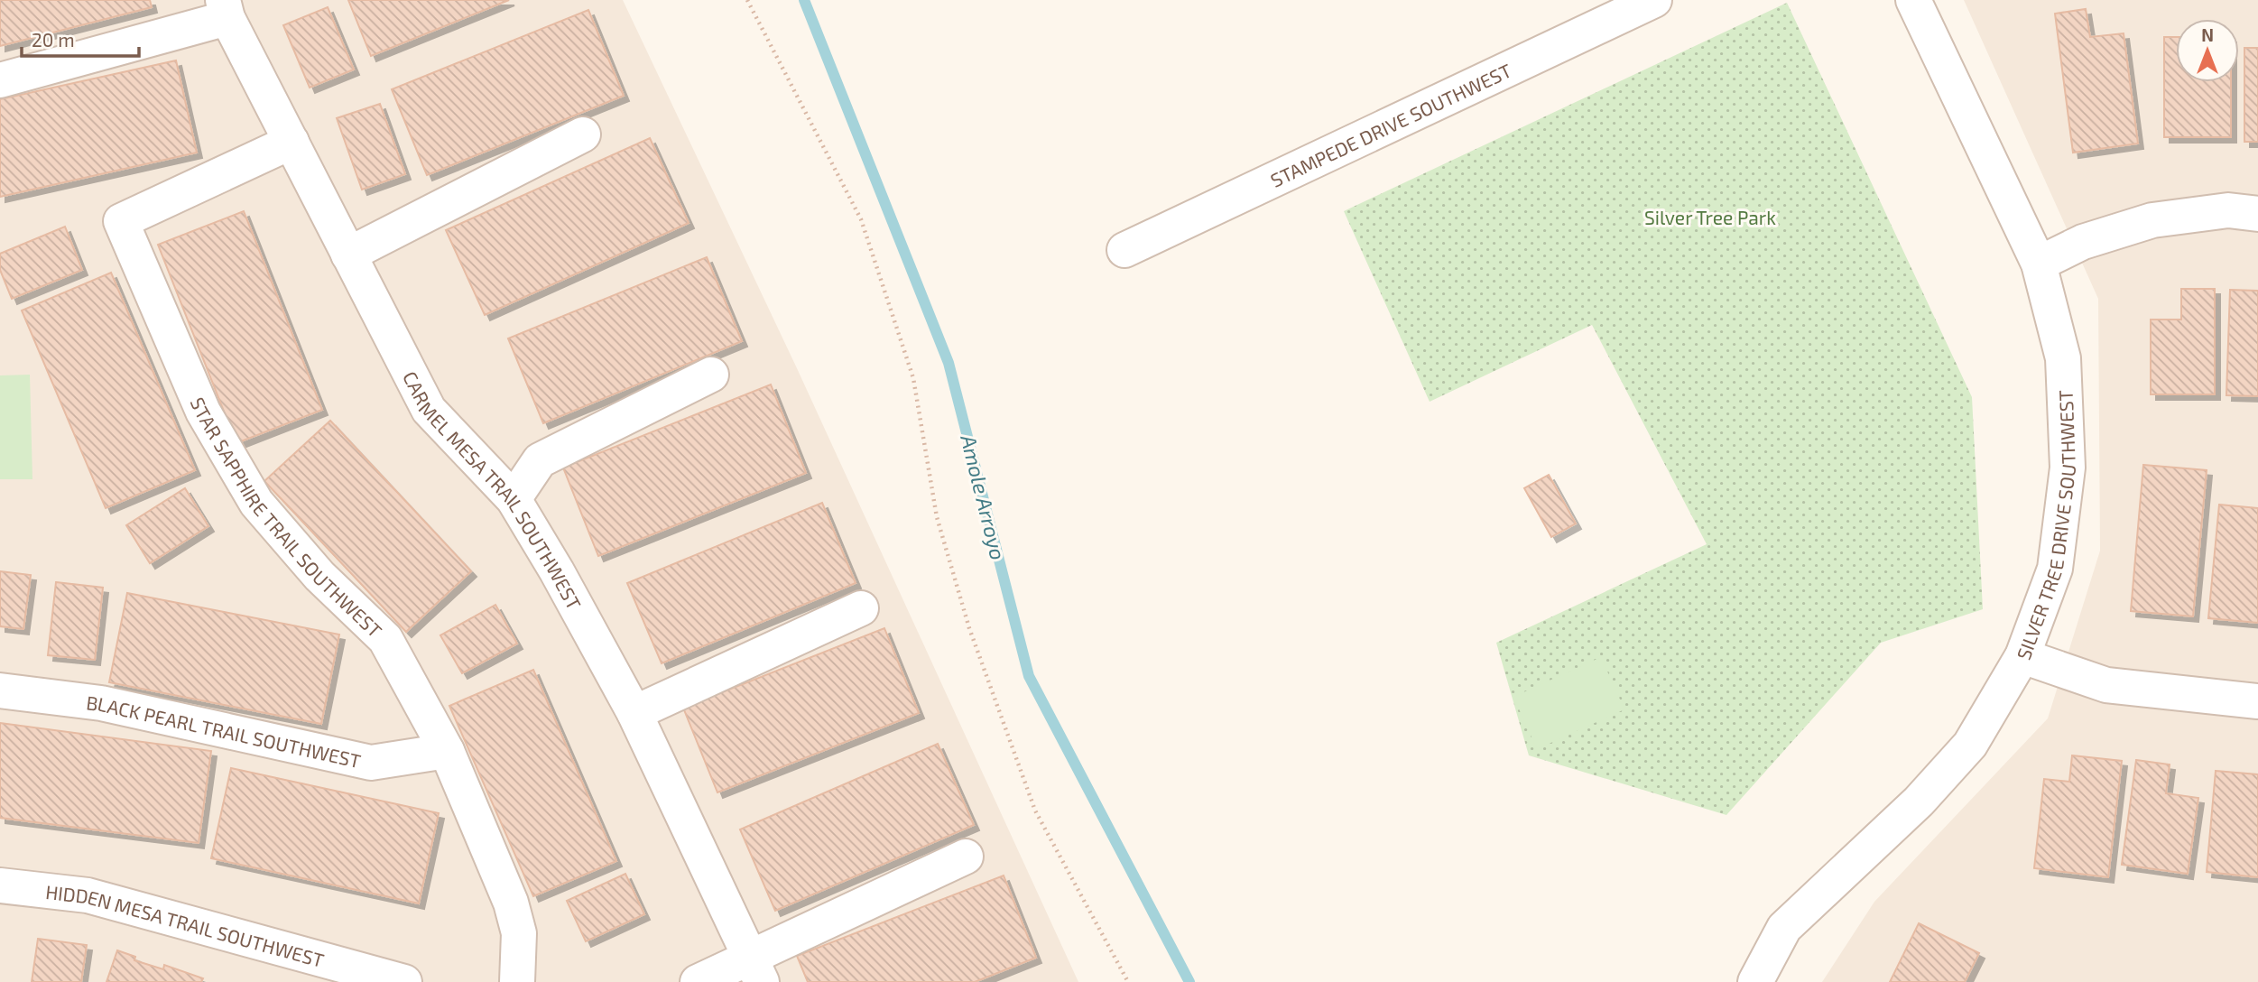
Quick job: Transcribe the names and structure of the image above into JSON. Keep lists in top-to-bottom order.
{
  "streets": {
    "street": [
      "STAMPEDE DRIVE SOUTHWEST",
      "CARMEL MESA TRAIL SOUTHWEST",
      "STAR SAPPHIRE TRAIL SOUTHWEST",
      "SILVER TREE DRIVE SOUTHWEST",
      "BLACK PEARL TRAIL SOUTHWEST",
      "HIDDEN MESA TRAIL SOUTHWEST"
    ]
  },
  "crossings": [
    ["CARMEL MESA TRAIL SOUTHWEST", "STAR SAPPHIRE TRAIL SOUTHWEST"],
    ["STAR SAPPHIRE TRAIL SOUTHWEST", "BLACK PEARL TRAIL SOUTHWEST"]
  ],
  "water": ["Amole Arroyo"],
  "parks": ["Silver Tree Park"],
  "scale_bar": "20 m",
  "north": "top"
}
